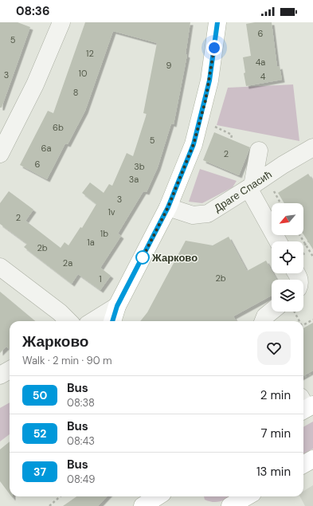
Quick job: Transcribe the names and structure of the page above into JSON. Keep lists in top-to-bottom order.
{
  "streets": {
    "street": ["Драге Спасић"]
  },
  "places": ["Жарково"],
  "lines": ["bus line 50"],
  "house_numbers": [
    "6",
    "5",
    "12",
    "4a",
    "9",
    "10",
    "3",
    "4",
    "8",
    "6b",
    "5",
    "6a",
    "2",
    "6",
    "3b",
    "3a",
    "3",
    "1v",
    "2",
    "1b",
    "1a",
    "2b",
    "2a",
    "2b",
    "1"
  ],
  "north": "bottom left",
  "page": {
    "status": "08:36",
    "heading": ["Жарково", "Walk · 2 min · 90 m"],
    "list": [
      {
        "mark": "50",
        "name": "Bus",
        "note": "08:38",
        "value": "2 min"
      },
      {
        "mark": "52",
        "name": "Bus",
        "note": "08:43",
        "value": "7 min"
      },
      {
        "mark": "37",
        "name": "Bus",
        "note": "08:49",
        "value": "13 min"
      }
    ]
  }
}
